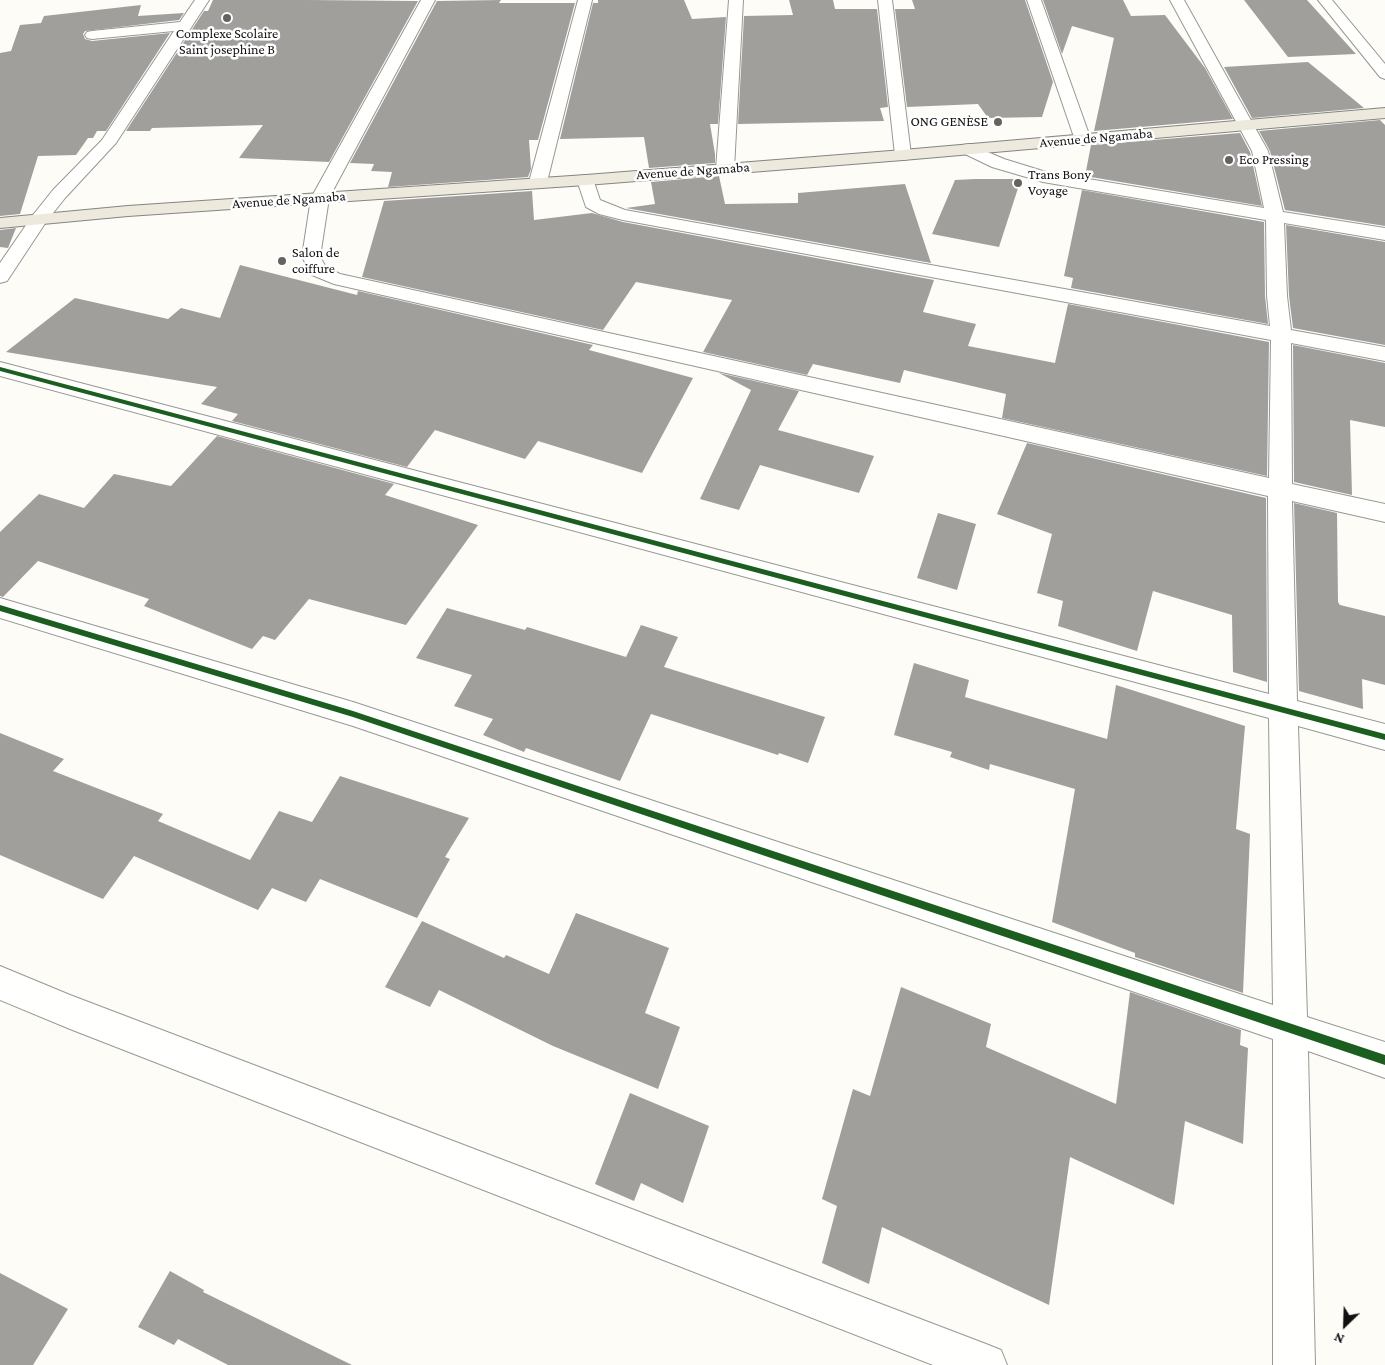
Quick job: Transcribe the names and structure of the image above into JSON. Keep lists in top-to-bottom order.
{
  "streets": {
    "main road": ["Avenue de Ngamaba"]
  },
  "places": [
    "Complexe Scolaire Saint josephine B",
    "ONG GENÈSE",
    "Eco Pressing",
    "Trans Bony Voyage",
    "Salon de coiffure"
  ],
  "north": "bottom left"
}
